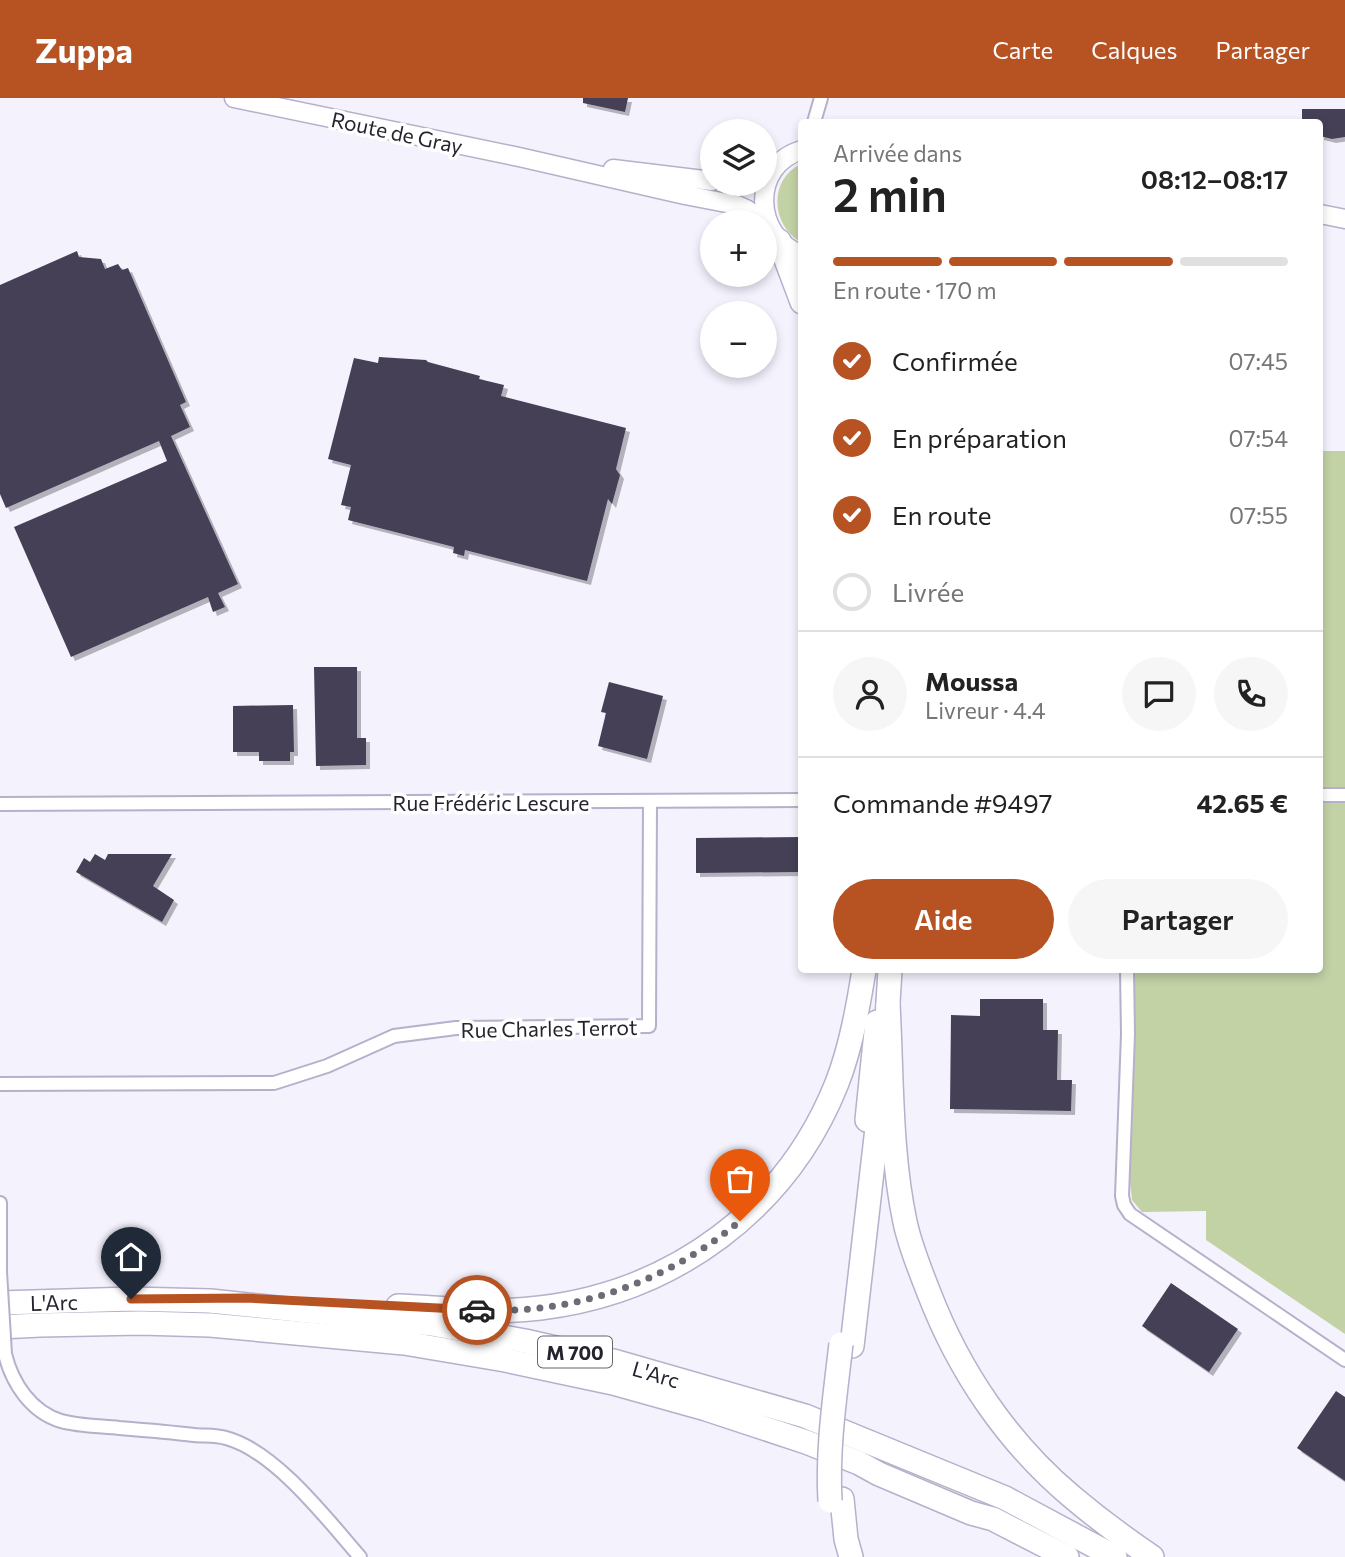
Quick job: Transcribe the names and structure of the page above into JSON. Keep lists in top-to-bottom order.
{
  "streets": {
    "highway": ["L'Arc", "M 700"],
    "main road": ["Route de Gray"],
    "street": ["Rue Frédéric Lescure", "Rue Charles Terrot"]
  },
  "crossings": [
    ["Rue Frédéric Lescure", "Rue Charles Terrot"],
    ["L'Arc", "M 700"]
  ],
  "page": {
    "header": "Zuppa",
    "nav": ["Carte", "Calques", "Partager"],
    "map_buttons": ["+", "−"],
    "heading": ["2 min", "Arrivée dans", "08:12–08:17"],
    "panel": [
      "Moussa",
      "Livreur · 4.4",
      "Commande #9497",
      "42.65 €"
    ],
    "bar": "En route · 170 m",
    "list": [
      ["Confirmée", "07:45"],
      ["En préparation", "07:54"],
      ["En route", "07:55"],
      "Livrée"
    ],
    "buttons": ["Aide", "Partager"]
  }
}
